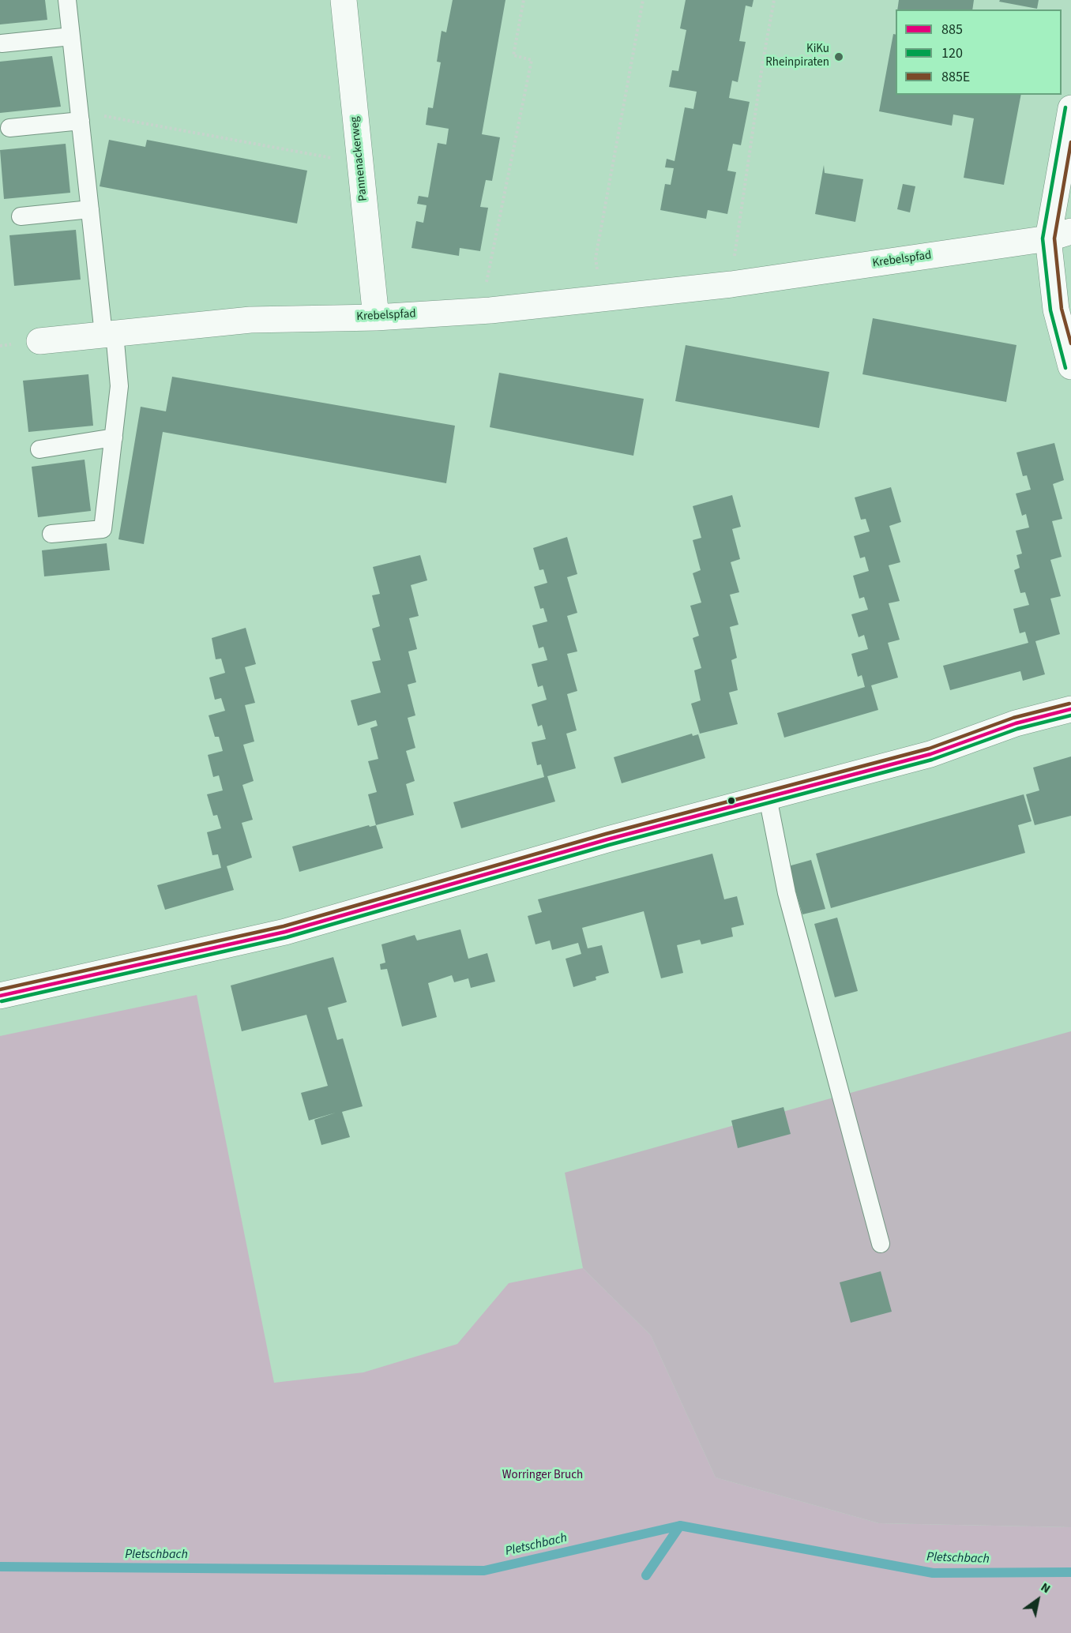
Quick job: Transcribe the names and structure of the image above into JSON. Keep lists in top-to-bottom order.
{
  "streets": {
    "street": ["Pannenackerweg", "Krebelspfad"]
  },
  "crossings": [
    ["Pannenackerweg", "Krebelspfad"]
  ],
  "water": ["Pletschbach"],
  "parks": ["Worringer Bruch"],
  "places": ["KiKu Rheinpiraten"],
  "lines": ["transit line 120", "transit line 885E", "transit line 885"],
  "legend": ["885", "120", "885E"],
  "north": "top right"
}
